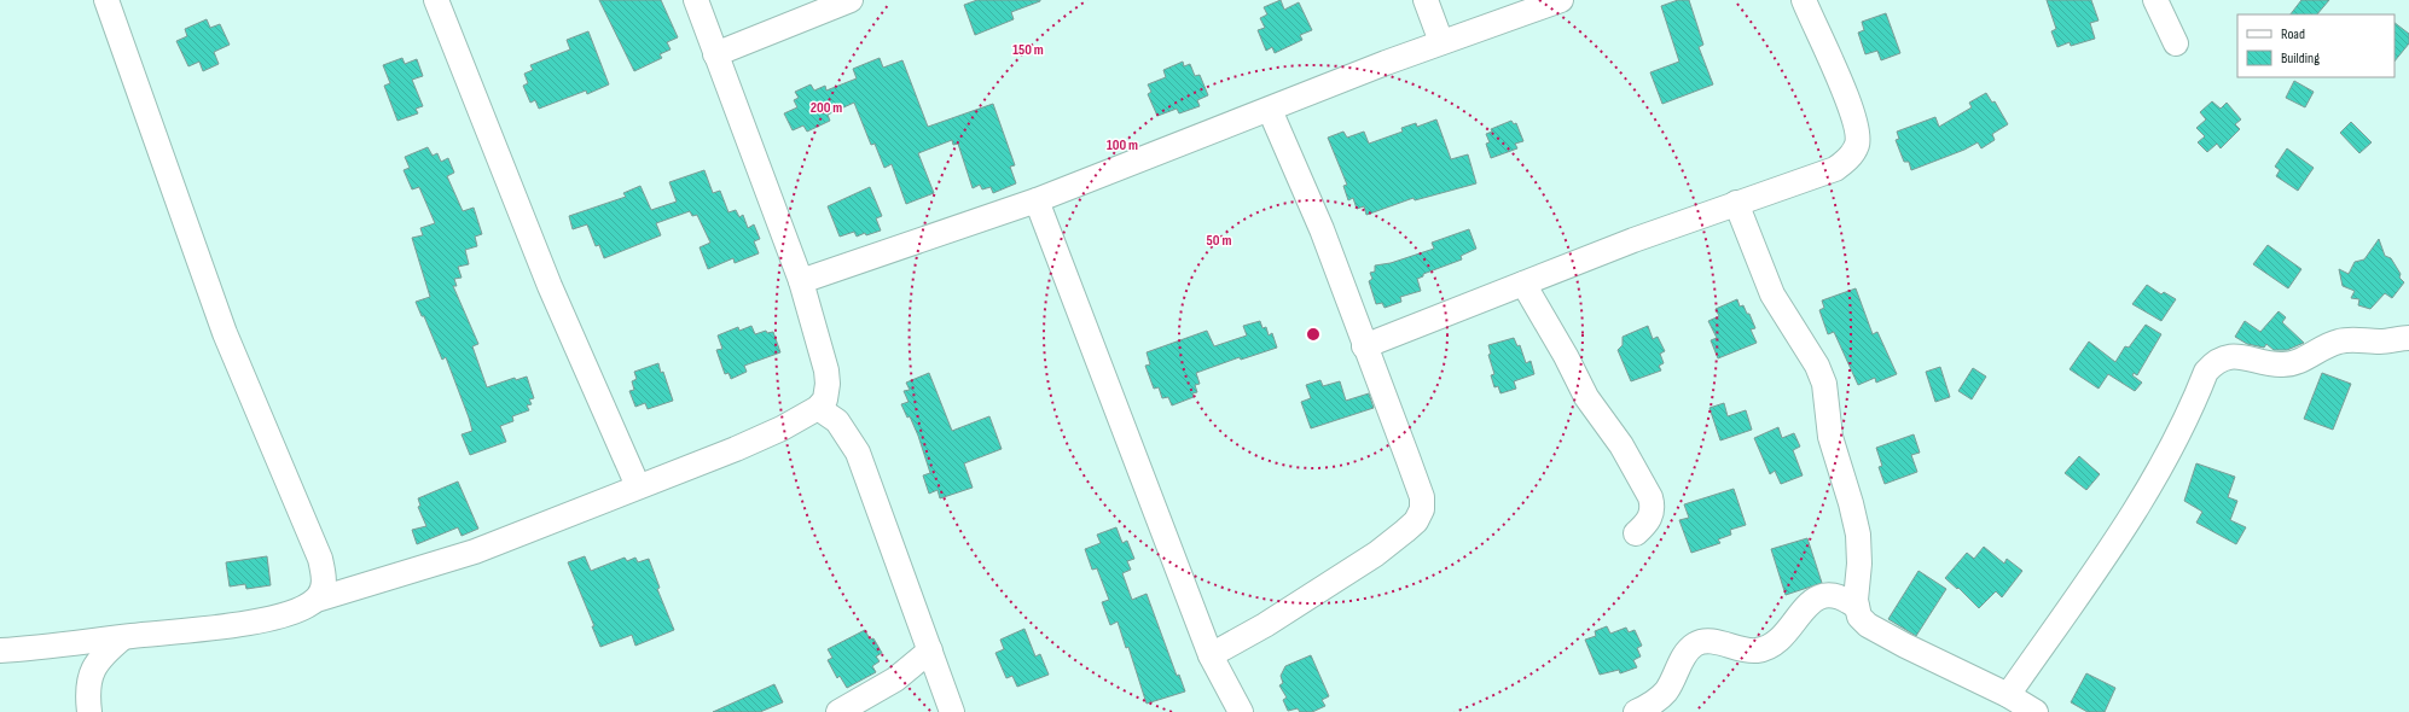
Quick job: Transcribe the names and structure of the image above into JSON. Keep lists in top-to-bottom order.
{
  "legend": ["Road", "Building"],
  "rings": [
    "150 m",
    "200 m",
    "100 m",
    "50 m"
  ]
}
